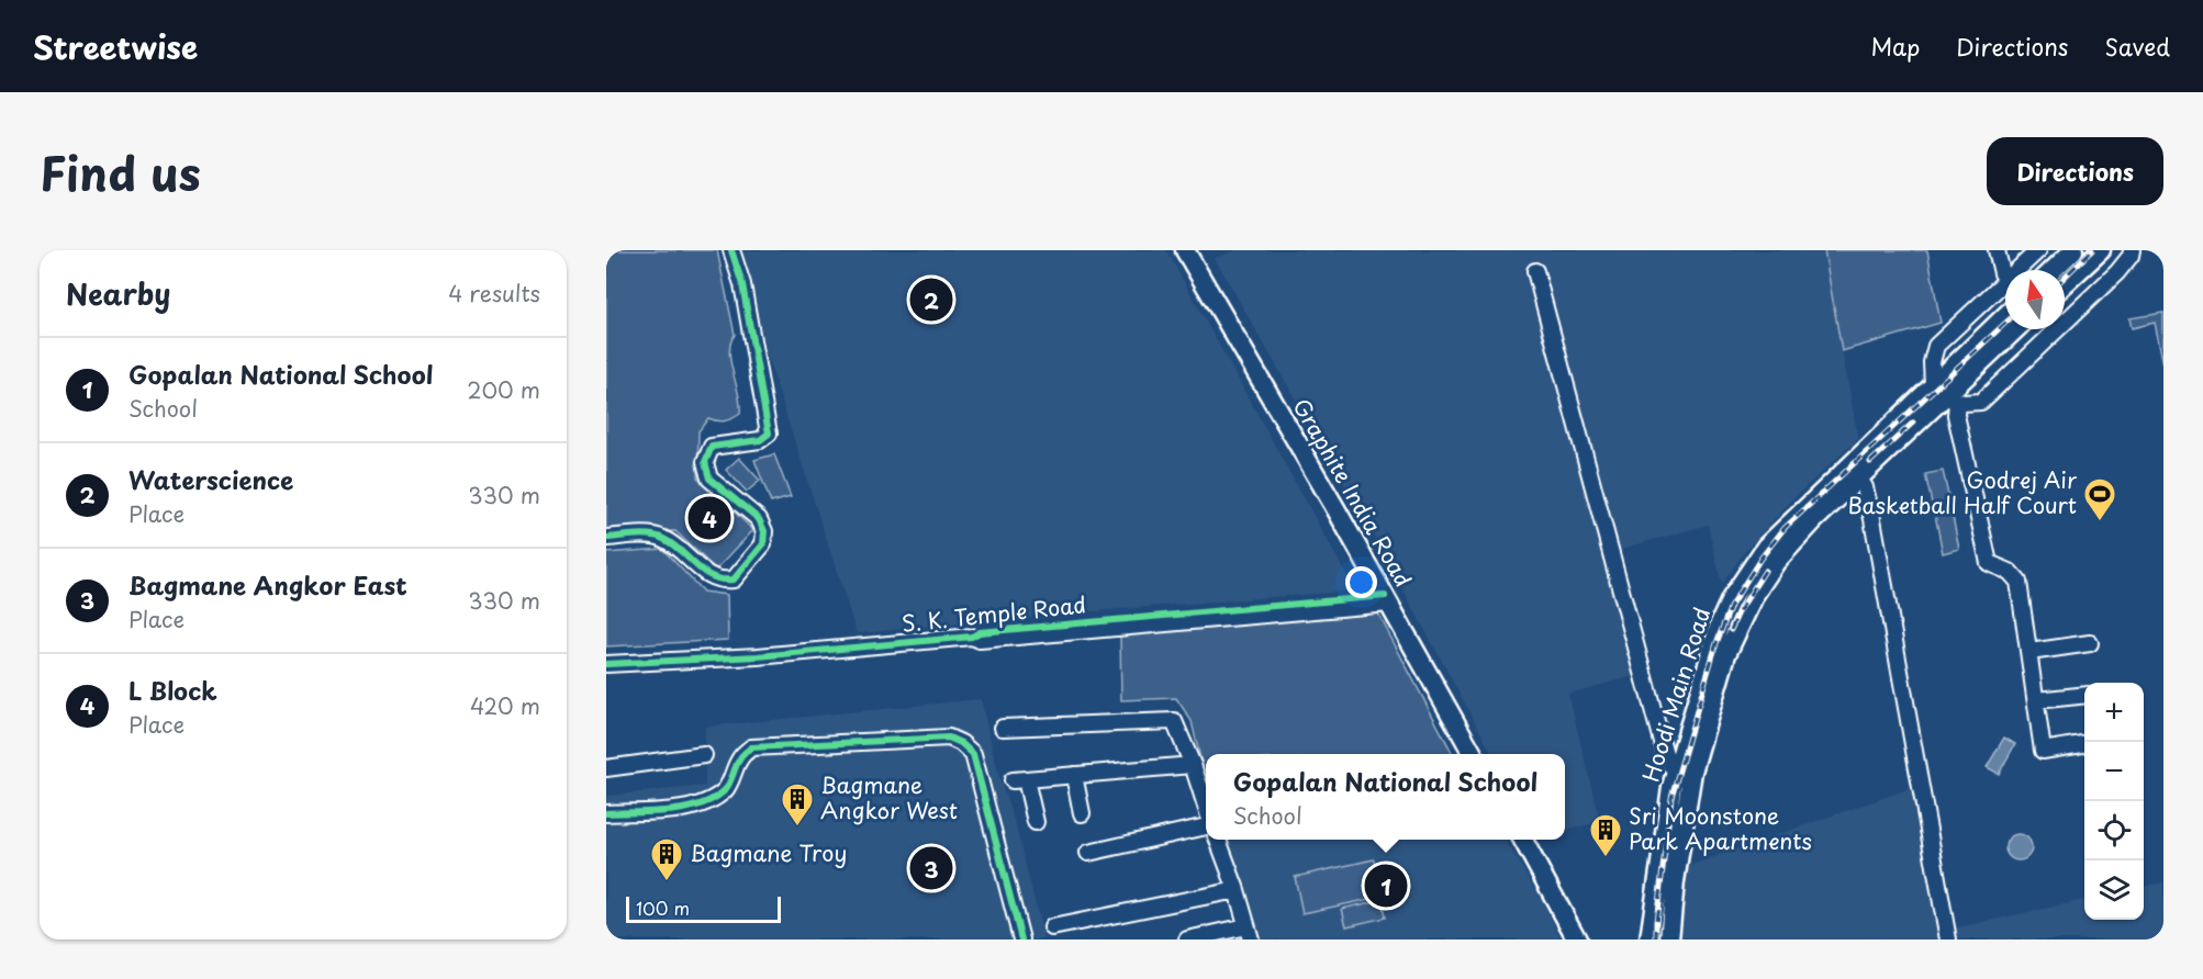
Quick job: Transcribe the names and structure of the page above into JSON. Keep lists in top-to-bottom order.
{
  "streets": {
    "main road": ["Graphite India Road", "Hoodi Main Road"],
    "street": ["S. K. Temple Road"]
  },
  "crossings": [
    ["Graphite India Road", "S. K. Temple Road"]
  ],
  "places": {
    "sports": ["Godrej Air Basketball Half Court"],
    "building": ["Bagmane Angkor West", "Sri Moonstone Park Apartments", "Bagmane Troy"]
  },
  "scale_bar": "100 m",
  "north": "top",
  "page": {
    "header": "Streetwise",
    "nav": ["Map", "Directions", "Saved"],
    "title": "Find us",
    "buttons": "Directions",
    "heading": ["Nearby", "4 results"],
    "pins": [
      "2",
      "4",
      "3",
      "1"
    ],
    "list": [
      {
        "mark": "1",
        "name": "Gopalan National School",
        "note": "School",
        "value": "200 m"
      },
      {
        "mark": "2",
        "name": "Waterscience",
        "note": "Place",
        "value": "330 m"
      },
      {
        "mark": "3",
        "name": "Bagmane Angkor East",
        "note": "Place",
        "value": "330 m"
      },
      {
        "mark": "4",
        "name": "L Block",
        "note": "Place",
        "value": "420 m"
      }
    ],
    "map_buttons": ["+", "−"],
    "popup": ["Gopalan National School", "School"],
    "scale": "100 m"
  }
}
